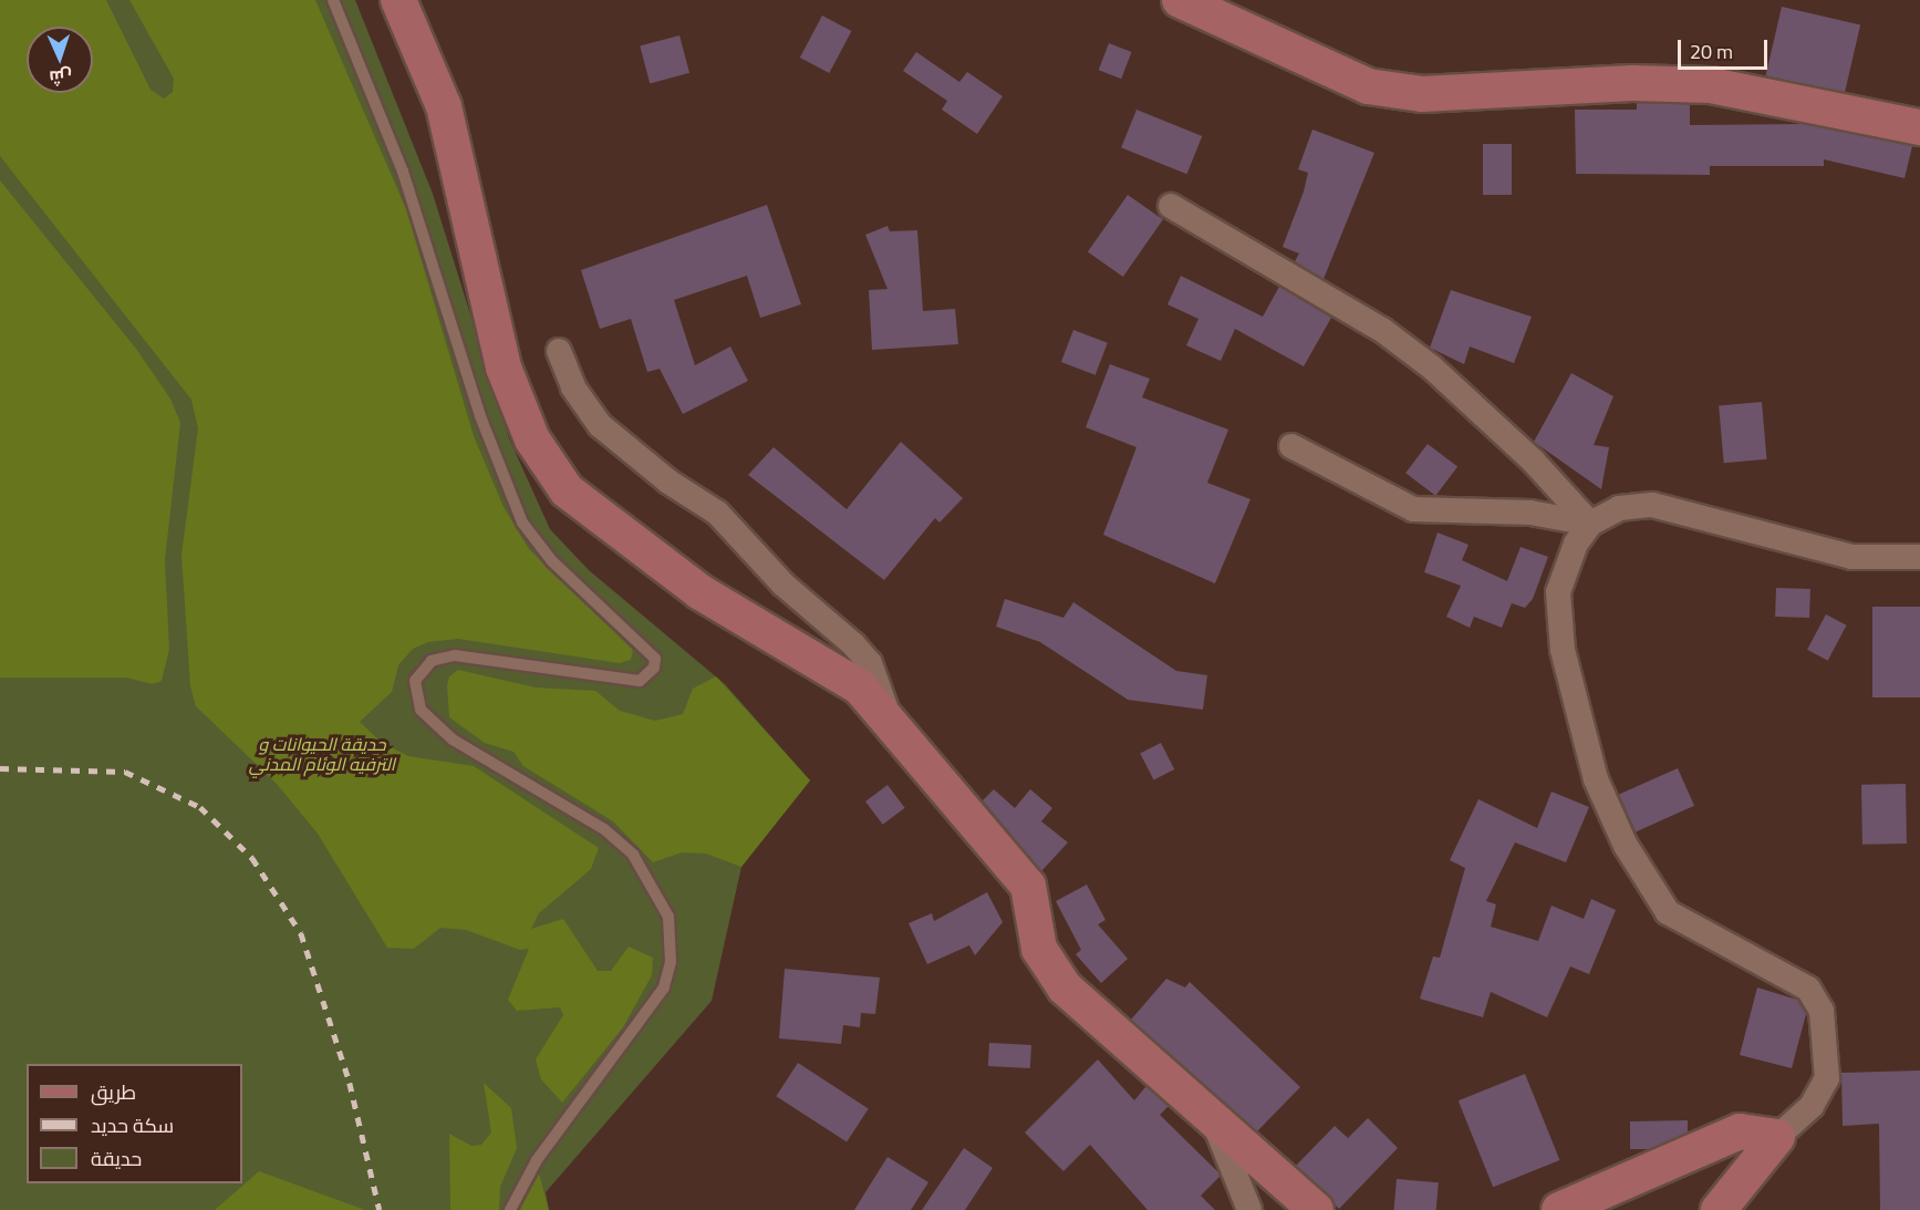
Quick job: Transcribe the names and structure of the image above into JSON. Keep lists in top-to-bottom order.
{
  "parks": ["حديقة الحيوانات و الترفيه الوئام المدني"],
  "legend": ["طريق", "سكة حديد", "حديقة"],
  "scale_bar": "20 m",
  "north": "bottom"
}
